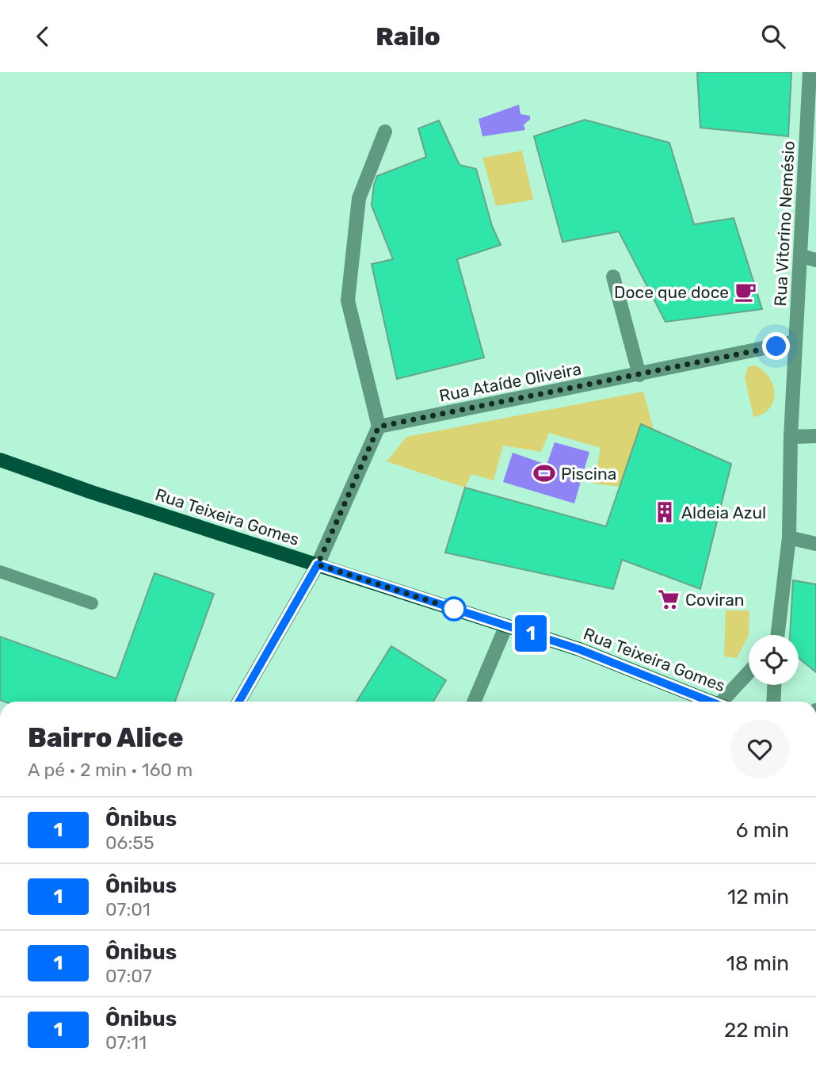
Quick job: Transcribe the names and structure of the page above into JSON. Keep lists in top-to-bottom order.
{
  "streets": {
    "main road": ["Rua Teixeira Gomes"],
    "street": ["Rua Vitorino Nemésio", "Rua Ataíde Oliveira"]
  },
  "crossings": [
    ["Rua Vitorino Nemésio", "Rua Ataíde Oliveira"]
  ],
  "places": {
    "cafe": ["Doce que doce"],
    "sports": ["Piscina"],
    "building": ["Aldeia Azul"],
    "supermarket": ["Coviran"]
  },
  "lines": ["bus line 1"],
  "page": {
    "header": "Railo",
    "on_map": "1",
    "heading": ["Bairro Alice", "A pé · 2 min · 160 m"],
    "list": [
      {
        "mark": "1",
        "name": "Ônibus",
        "note": "06:55",
        "value": "6 min"
      },
      {
        "mark": "1",
        "name": "Ônibus",
        "note": "07:01",
        "value": "12 min"
      },
      {
        "mark": "1",
        "name": "Ônibus",
        "note": "07:07",
        "value": "18 min"
      },
      {
        "mark": "1",
        "name": "Ônibus",
        "note": "07:11",
        "value": "22 min"
      }
    ]
  }
}
